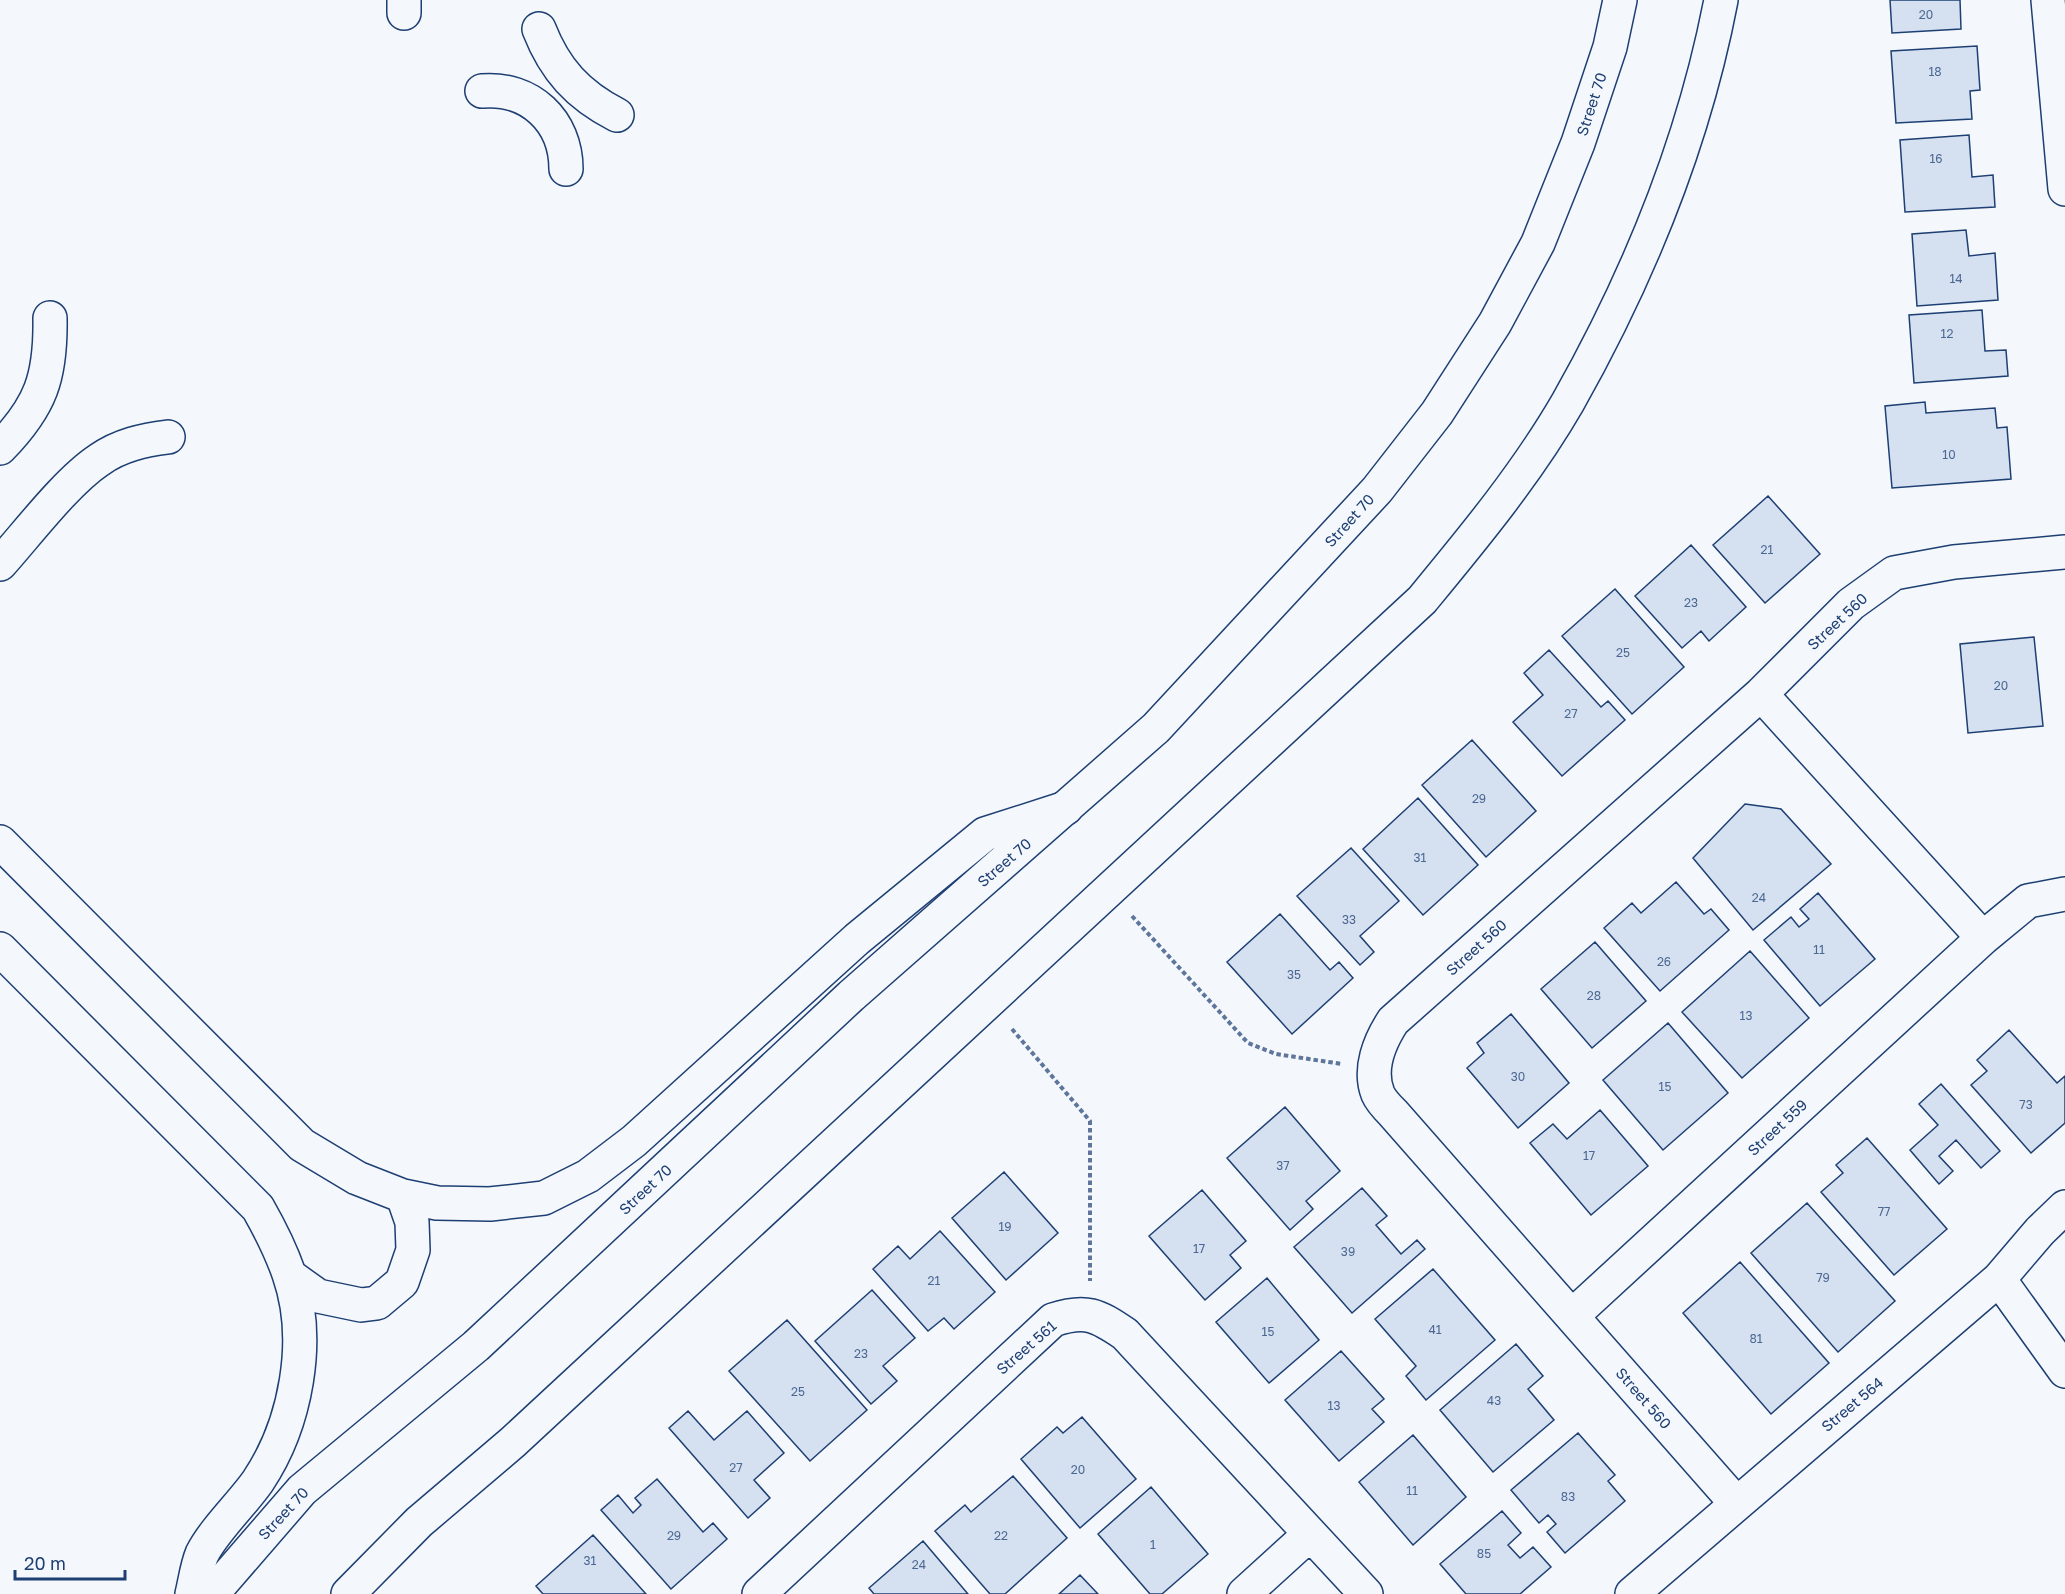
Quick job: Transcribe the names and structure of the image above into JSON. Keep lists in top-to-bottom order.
{
  "streets": {
    "street": [
      "Street 70",
      "Street 560",
      "Street 559",
      "Street 561",
      "Street 564"
    ]
  },
  "crossings": [
    ["Street 560", "Street 559"],
    ["Street 560", "Street 564"]
  ],
  "house_numbers": [
    "20",
    "18",
    "16",
    "14",
    "12",
    "10",
    "21",
    "23",
    "25",
    "20",
    "27",
    "29",
    "31",
    "24",
    "33",
    "11",
    "26",
    "35",
    "28",
    "13",
    "30",
    "15",
    "73",
    "17",
    "37",
    "77",
    "19",
    "17",
    "39",
    "79",
    "21",
    "41",
    "15",
    "81",
    "23",
    "25",
    "43",
    "13",
    "27",
    "20",
    "11",
    "83",
    "29",
    "22",
    "1",
    "85",
    "31",
    "24"
  ],
  "scale_bar": "20 m"
}
